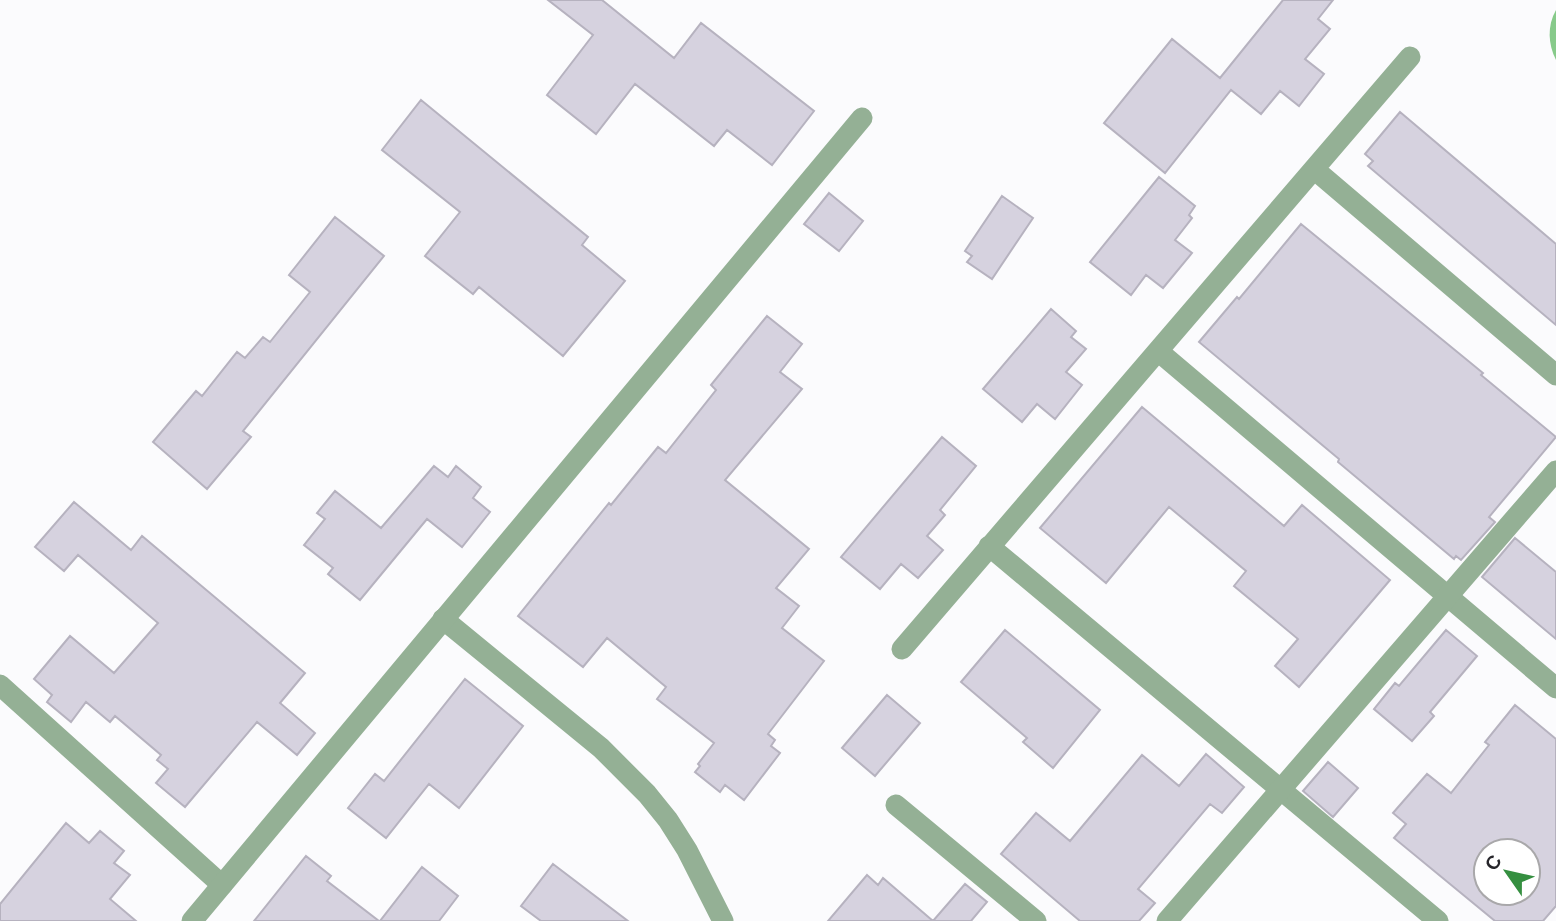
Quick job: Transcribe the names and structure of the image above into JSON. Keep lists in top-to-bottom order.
{
  "north": "top left"
}
